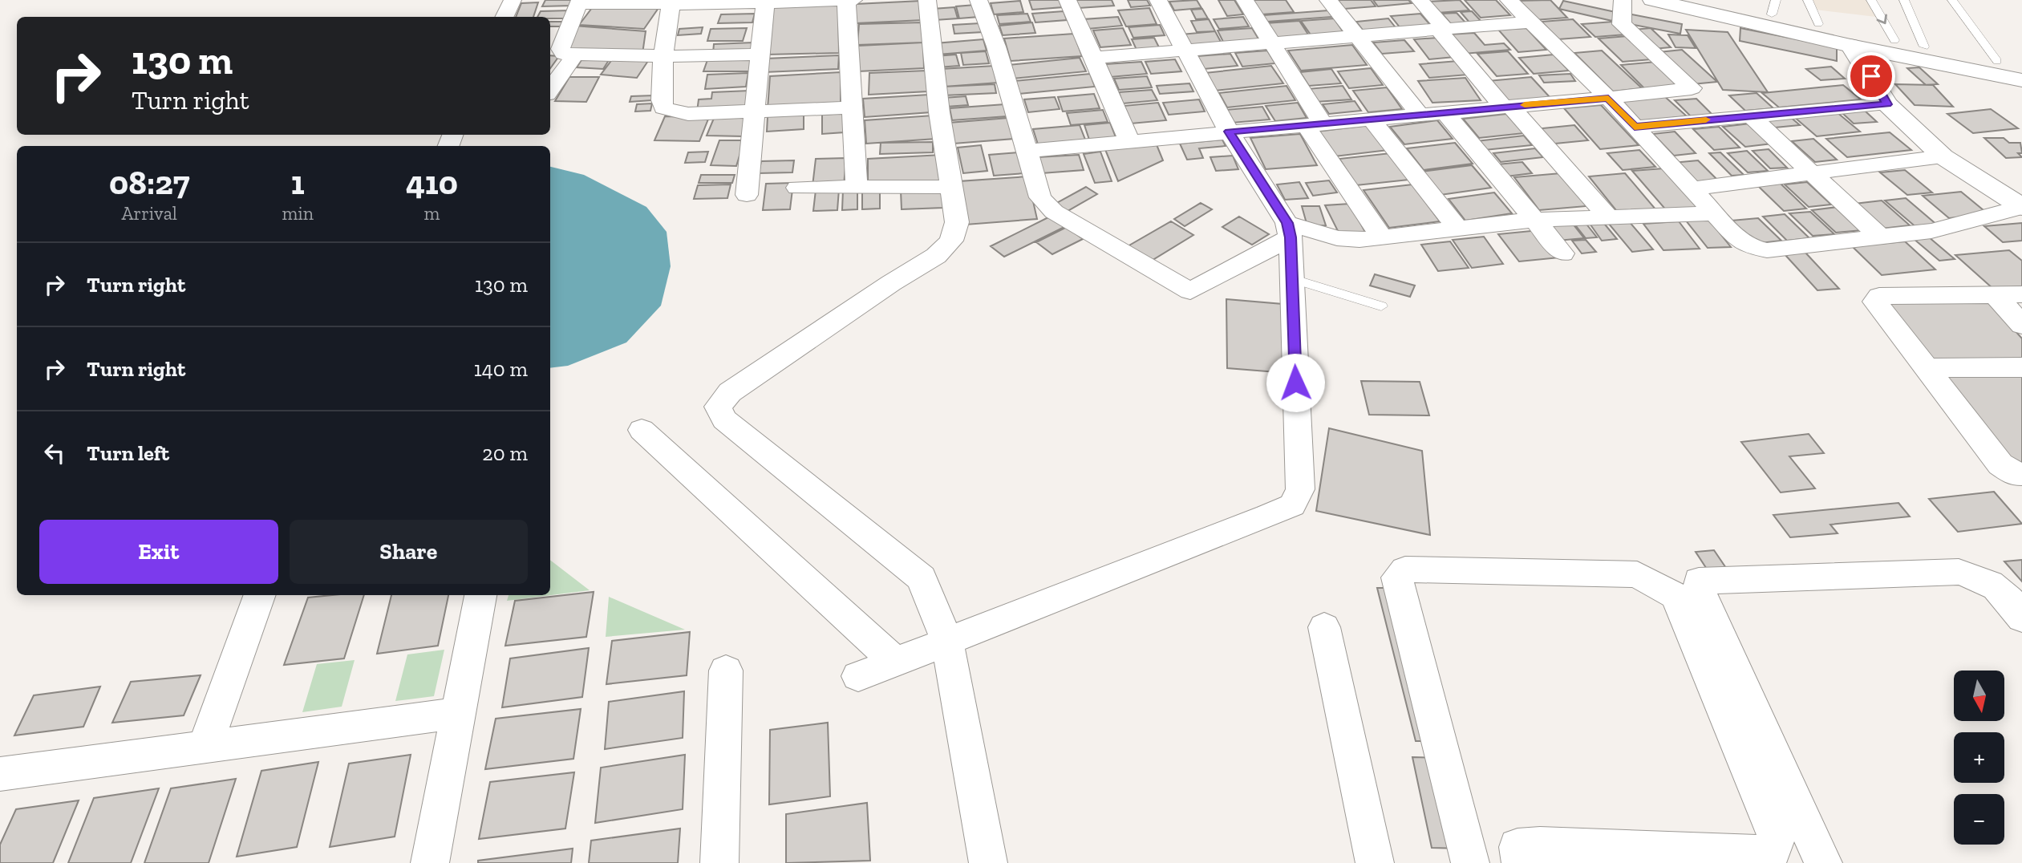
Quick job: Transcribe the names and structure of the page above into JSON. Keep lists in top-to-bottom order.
{
  "north": "bottom",
  "page": {
    "turn": ["130 m", "Turn right"],
    "eta": [
      "08:27",
      "Arrival",
      "1",
      "min",
      "410",
      "m"
    ],
    "list": [
      {
        "name": "Turn right",
        "value": "130 m"
      },
      {
        "name": "Turn right",
        "value": "140 m"
      },
      {
        "name": "Turn left",
        "value": "20 m"
      }
    ],
    "buttons": ["Exit", "Share"],
    "map_buttons": ["+", "−"]
  }
}
